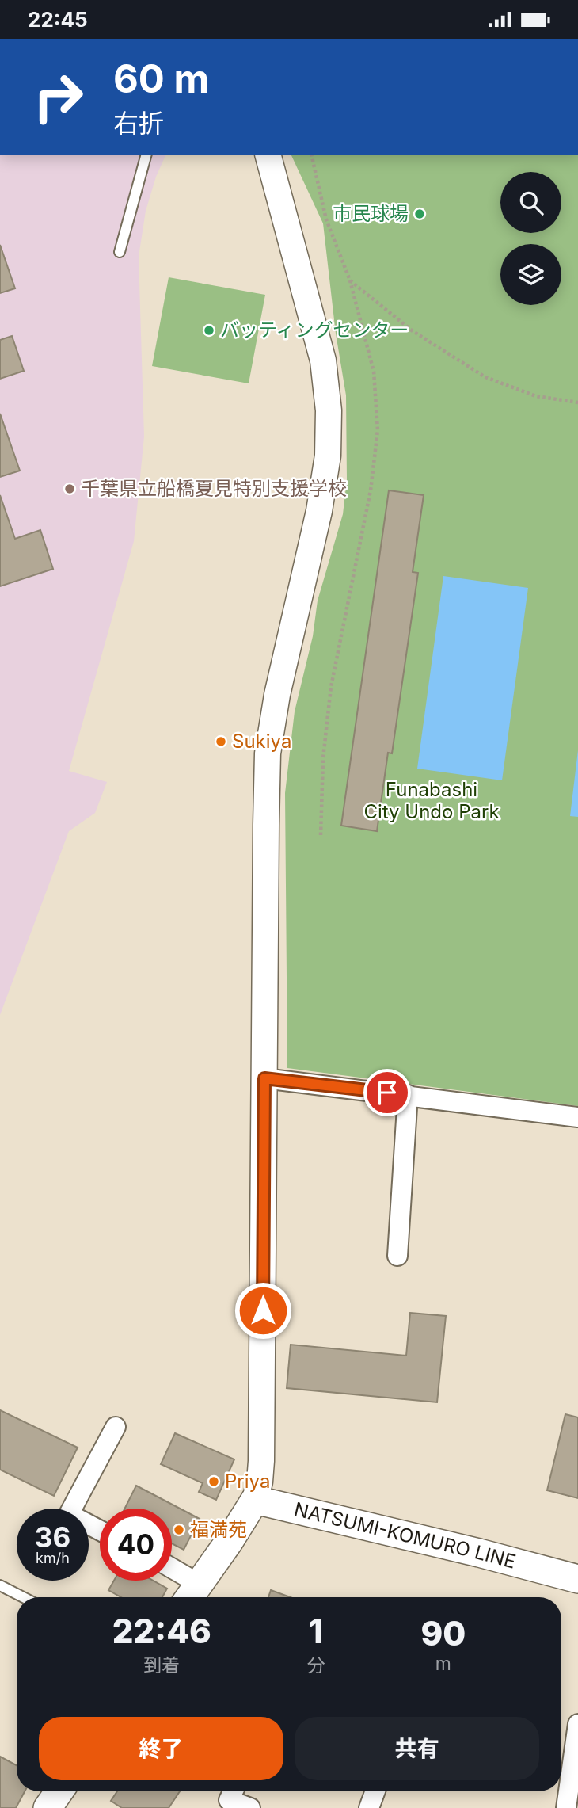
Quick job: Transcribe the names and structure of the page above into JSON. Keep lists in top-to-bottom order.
{
  "streets": {
    "main road": ["NATSUMI-KOMURO LINE"]
  },
  "parks": ["Funabashi City Undo Park"],
  "places": [
    "市民球場",
    "バッティングセンター",
    "千葉県立船橋夏見特別支援学校",
    "Sukiya",
    "Priya",
    "福満苑"
  ],
  "page": {
    "status": "22:45",
    "turn": ["60 m", "右折"],
    "speed": "36 km/h",
    "limit": "40",
    "eta": [
      "22:46",
      "到着",
      "1",
      "分",
      "90",
      "m"
    ],
    "buttons": ["終了", "共有"]
  }
}
